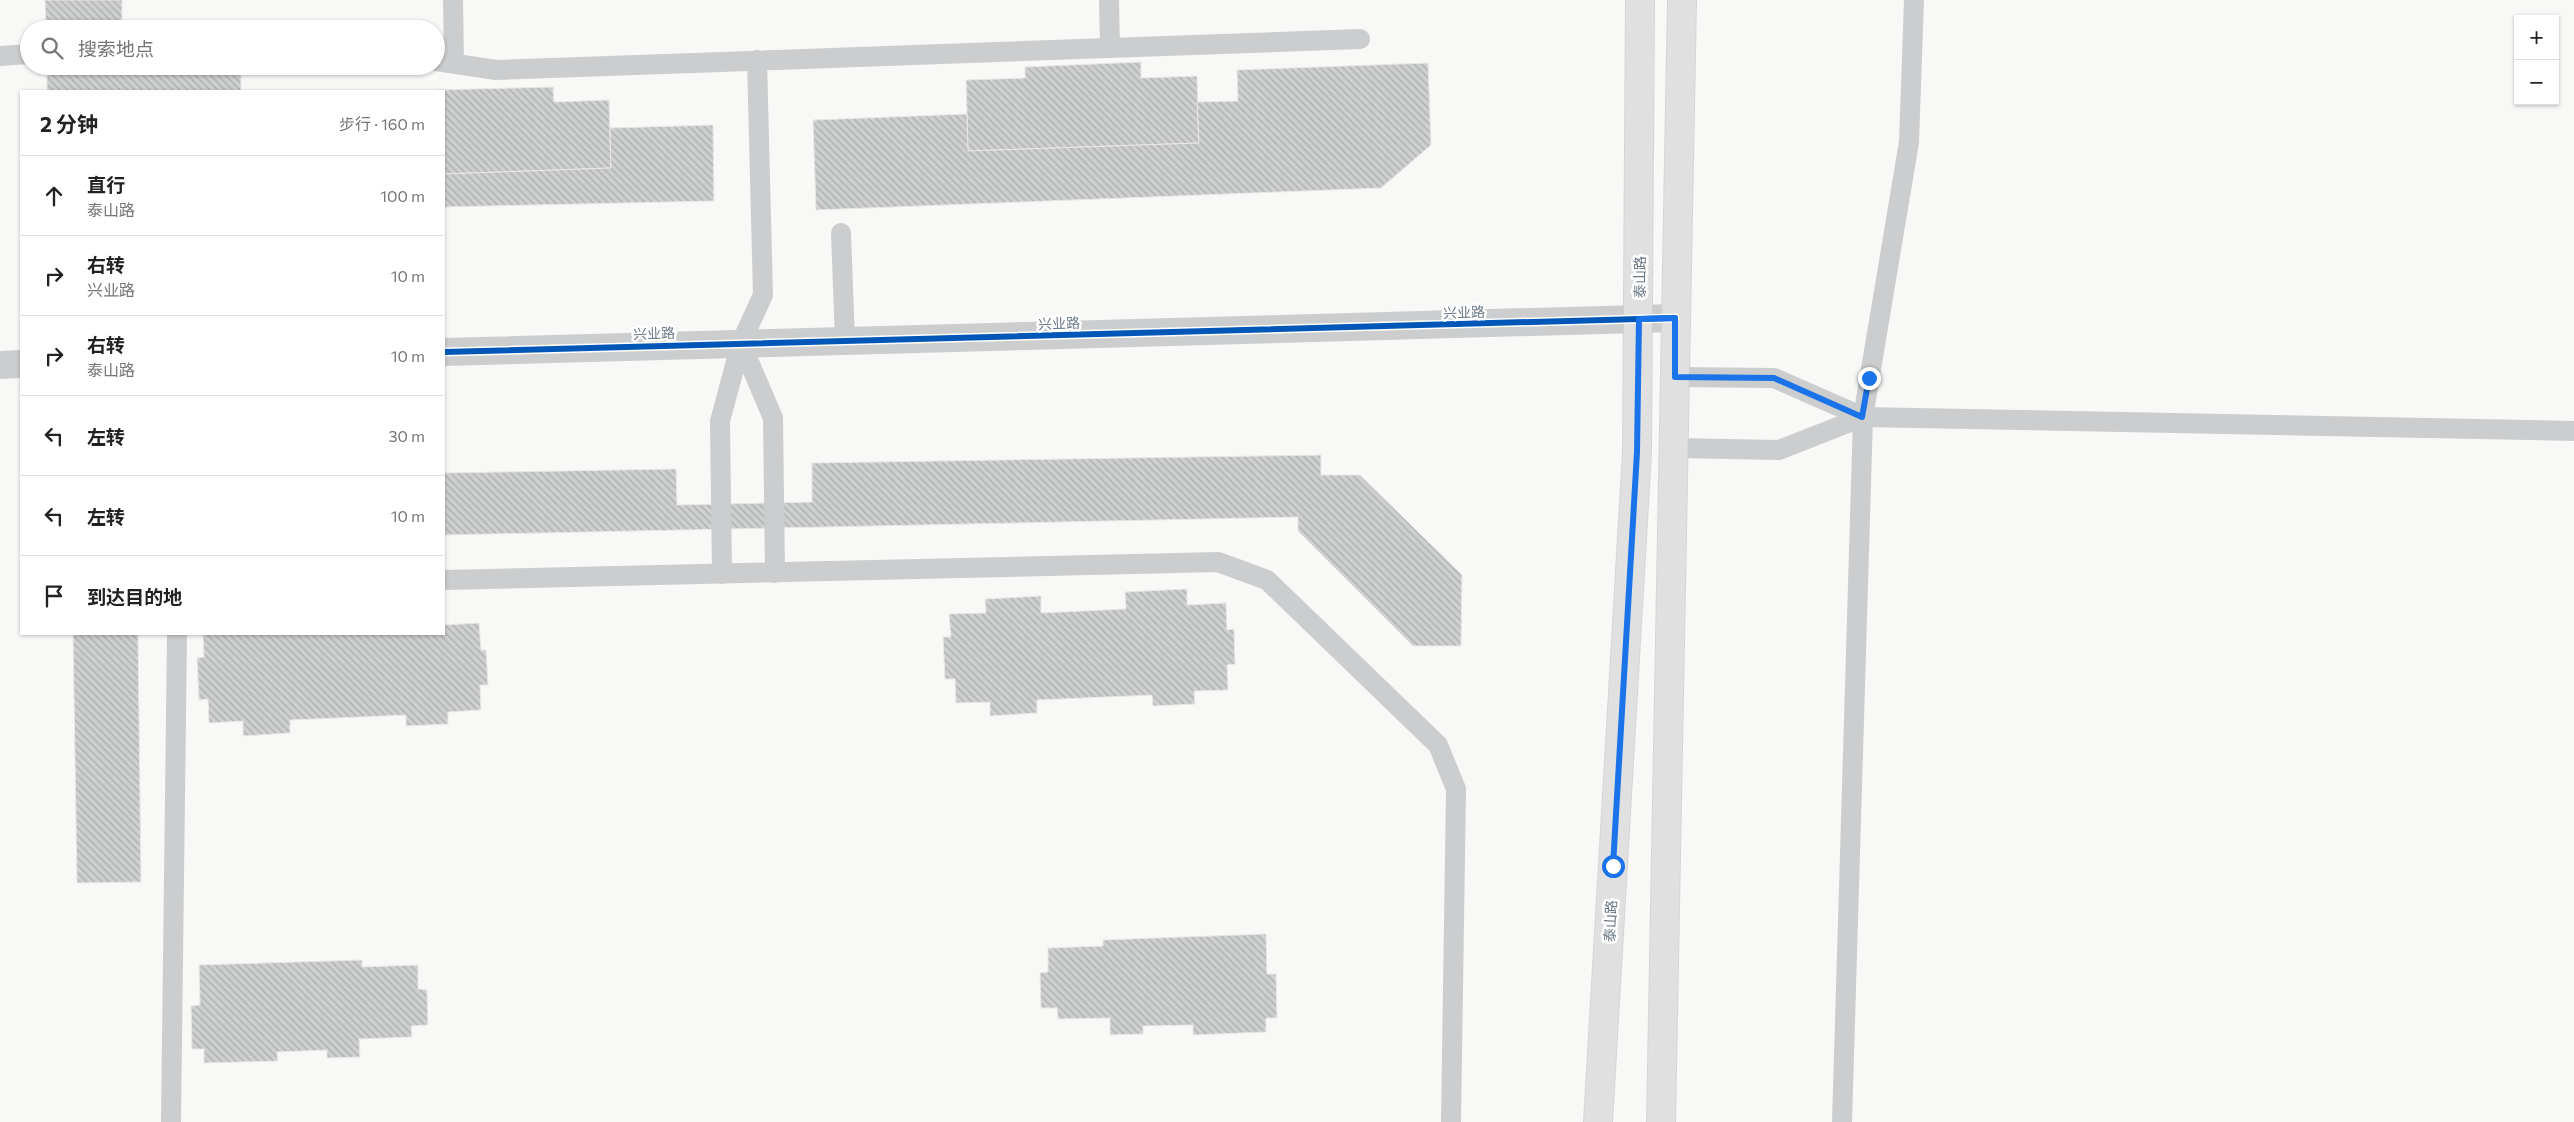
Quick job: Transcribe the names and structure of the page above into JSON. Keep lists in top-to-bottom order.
{
  "streets": {
    "main road": ["泰山路"],
    "street": ["兴业路"]
  },
  "crossings": [
    ["泰山路", "兴业路"]
  ],
  "page": {
    "map_buttons": ["+", "−"],
    "search": "搜索地点",
    "heading": ["2 分钟", "步行 · 160 m"],
    "list": [
      ["直行", "泰山路", "100 m"],
      ["右转", "兴业路", "10 m"],
      ["右转", "泰山路", "10 m"],
      ["左转", "30 m"],
      ["左转", "10 m"],
      "到达目的地"
    ]
  }
}
